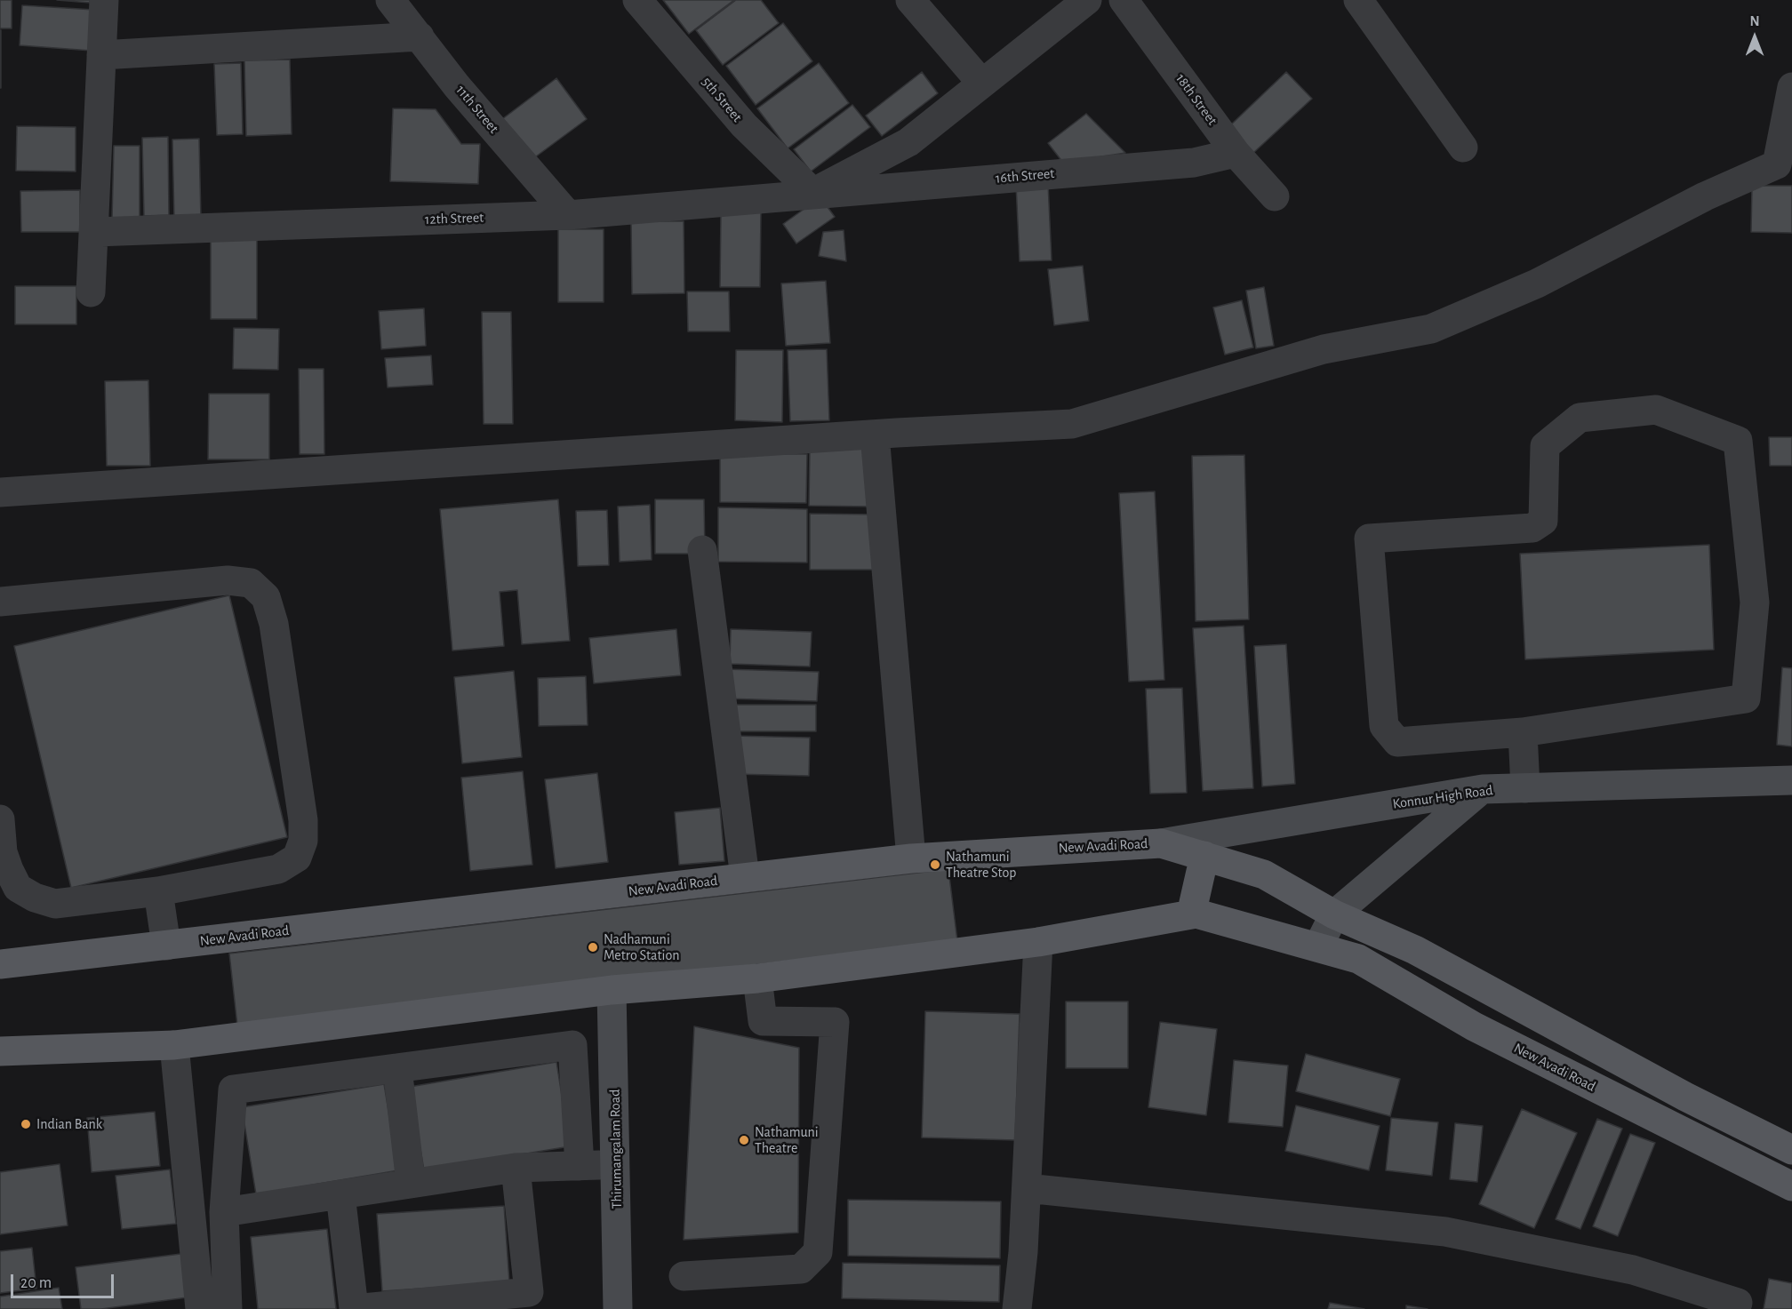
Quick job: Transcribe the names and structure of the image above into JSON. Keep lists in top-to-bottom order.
{
  "streets": {
    "main road": ["Konnur High Road", "New Avadi Road", "Thirumangalam Road"],
    "street": [
      "5th Street",
      "18th Street",
      "11th Street",
      "16th Street",
      "12th Street"
    ]
  },
  "crossings": [
    ["5th Street", "16th Street"],
    ["5th Street", "12th Street"],
    ["18th Street", "16th Street"],
    ["11th Street", "12th Street"],
    ["16th Street", "12th Street"],
    ["Konnur High Road", "New Avadi Road"],
    ["New Avadi Road", "Thirumangalam Road"]
  ],
  "places": [
    "Nathamuni Theatre Stop",
    "Nadhamuni Metro Station",
    "Indian Bank",
    "Nathamuni Theatre"
  ],
  "scale_bar": "20 m",
  "north": "top"
}
